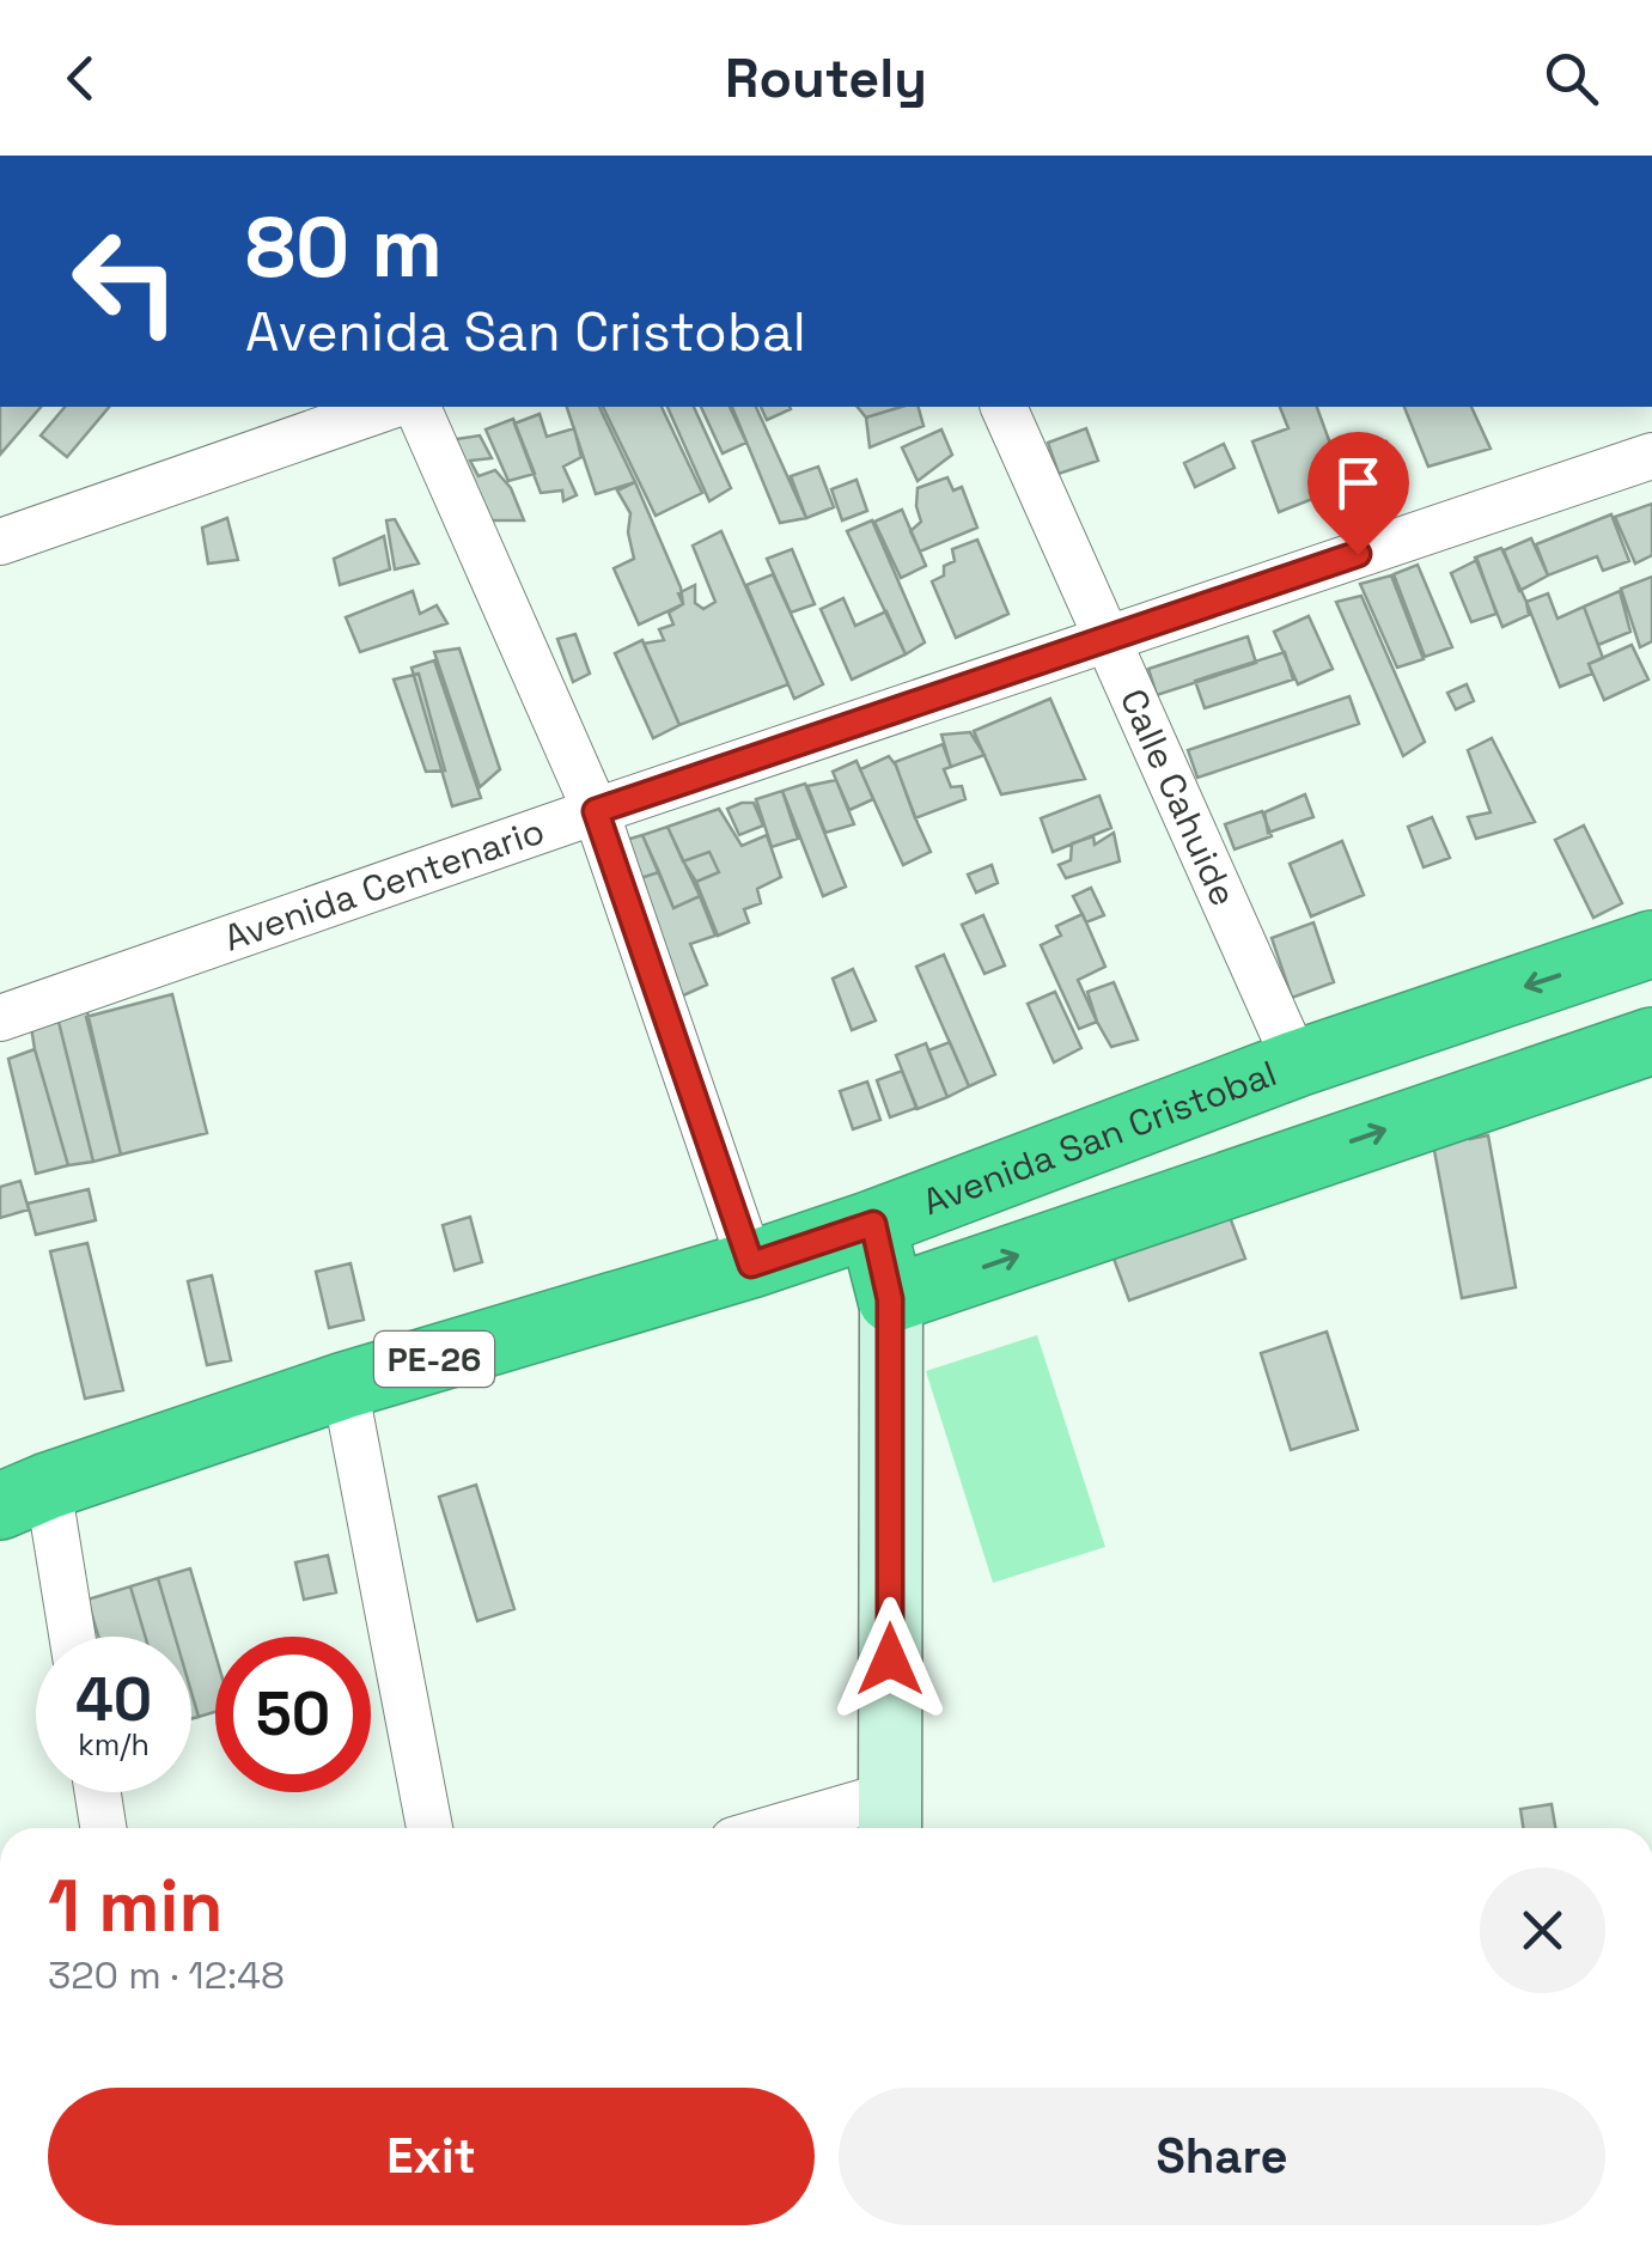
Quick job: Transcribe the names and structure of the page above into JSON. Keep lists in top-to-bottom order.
{
  "streets": {
    "highway": ["Avenida San Cristobal", "PE-26"],
    "street": ["Calle Cahuide", "Avenida Centenario"]
  },
  "crossings": [
    ["Calle Cahuide", "Avenida Centenario"],
    ["Calle Cahuide", "Avenida San Cristobal"]
  ],
  "page": {
    "header": "Routely",
    "turn": ["80 m", "Avenida San Cristobal"],
    "speed": "40 km/h",
    "limit": "50",
    "heading": ["1 min", "320 m · 12:48"],
    "buttons": ["Exit", "Share"]
  }
}
